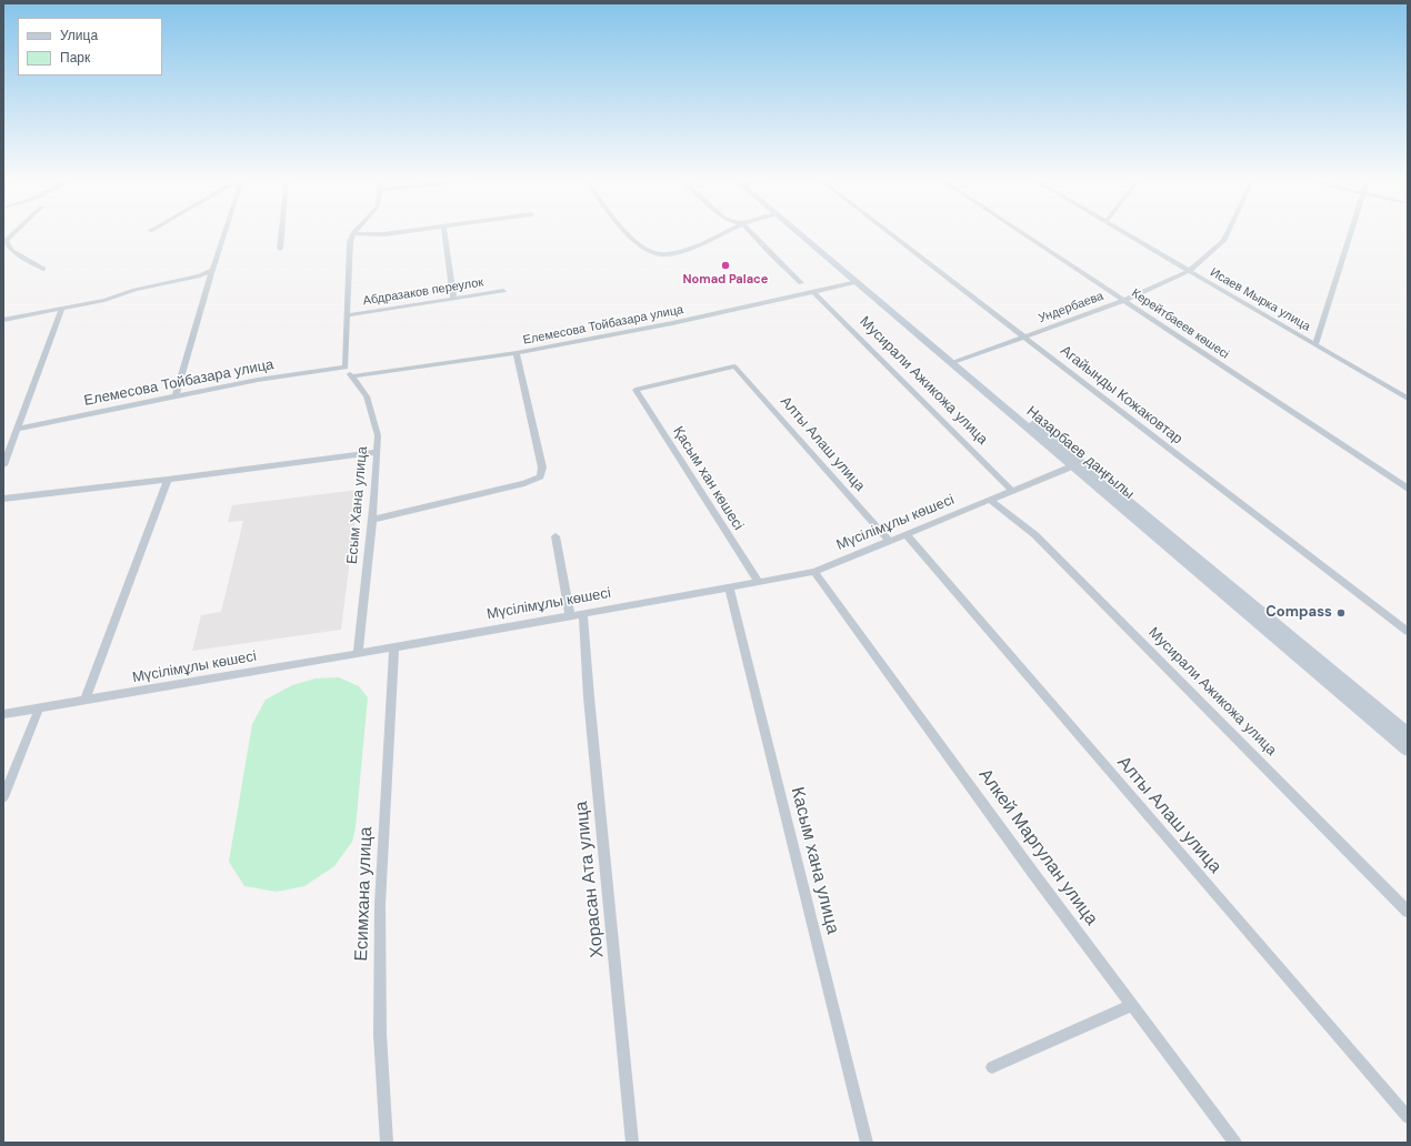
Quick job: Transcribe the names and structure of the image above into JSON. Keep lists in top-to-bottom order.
{
  "streets": {
    "main road": ["Назарбаев даңғылы"],
    "street": [
      "Абдразаков переулок",
      "Исаев Мырка улица",
      "Ундербаева",
      "Керейтбаеев көшесі",
      "Елемесова Тойбазара улица",
      "Мусирали Ажикожа улица",
      "Агайынды Кожаковтар",
      "Алты Алаш улица",
      "Қасым хан көшесі",
      "Есым Хана улица",
      "Мүсілімұлы көшесі",
      "Алкей Маргулан улица",
      "Касым хана улица",
      "Хорасан Ата улица",
      "Есимхана улица"
    ]
  },
  "crossings": [
    ["Исаев Мырка улица", "Ундербаева"],
    ["Ундербаева", "Керейтбаеев көшесі"],
    ["Ундербаева", "Агайынды Кожаковтар"],
    ["Ундербаева", "Назарбаев даңғылы"],
    ["Елемесова Тойбазара улица", "Мусирали Ажикожа улица"],
    ["Елемесова Тойбазара улица", "Назарбаев даңғылы"],
    ["Елемесова Тойбазара улица", "Есым Хана улица"],
    ["Мусирали Ажикожа улица", "Мүсілімұлы көшесі"],
    ["Алты Алаш улица", "Қасым хан көшесі"],
    ["Алты Алаш улица", "Мүсілімұлы көшесі"],
    ["Назарбаев даңғылы", "Мүсілімұлы көшесі"],
    ["Қасым хан көшесі", "Мүсілімұлы көшесі"],
    ["Есым Хана улица", "Мүсілімұлы көшесі"],
    ["Мүсілімұлы көшесі", "Алкей Маргулан улица"],
    ["Мүсілімұлы көшесі", "Касым хана улица"],
    ["Мүсілімұлы көшесі", "Хорасан Ата улица"],
    ["Мүсілімұлы көшесі", "Есимхана улица"]
  ],
  "places": ["Nomad Palace", "Compass"],
  "legend": ["Улица", "Парк"]
}
